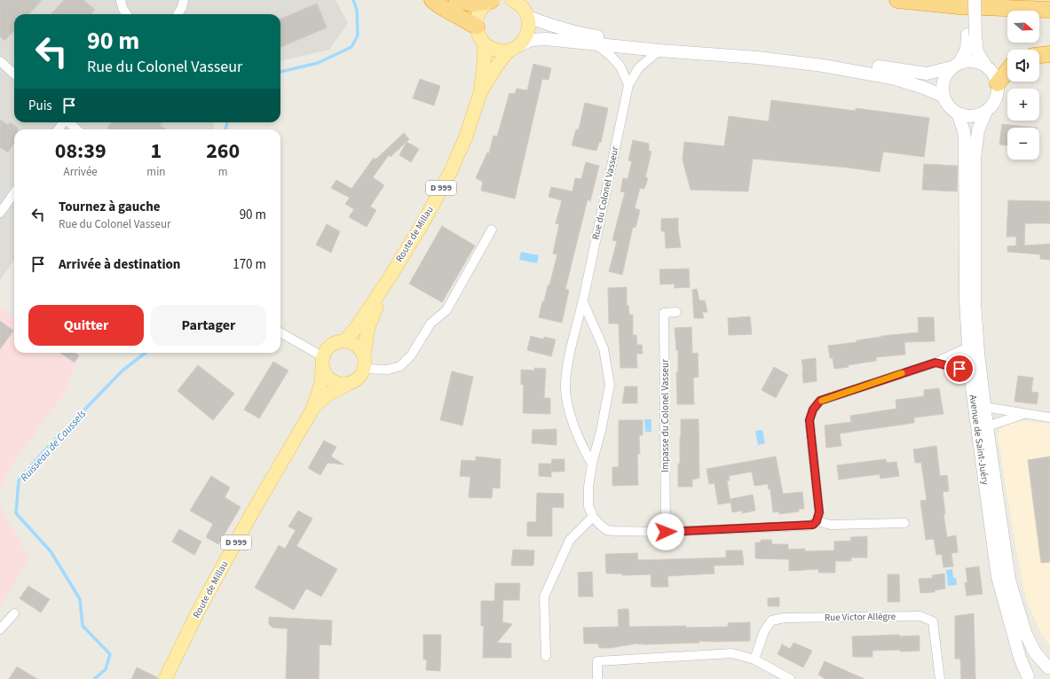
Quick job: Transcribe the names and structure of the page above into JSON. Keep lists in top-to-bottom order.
{
  "streets": {
    "main road": ["D 999", "Route de Millau", "Avenue de Saint-Juéry"],
    "street": ["Rue du Colonel Vasseur", "Impasse du Colonel Vasseur", "Rue Victor Allègre"]
  },
  "water": ["Ruisseau de Caussels"],
  "north": "right",
  "page": {
    "map_buttons": ["+", "−"],
    "turn": ["90 m", "Rue du Colonel Vasseur"],
    "then": "Puis",
    "eta": [
      "08:39",
      "Arrivée",
      "1",
      "min",
      "260",
      "m"
    ],
    "list": [
      {
        "name": "Tournez à gauche",
        "note": "Rue du Colonel Vasseur",
        "value": "90 m"
      },
      {
        "name": "Arrivée à destination",
        "value": "170 m"
      }
    ],
    "buttons": ["Quitter", "Partager"]
  }
}
